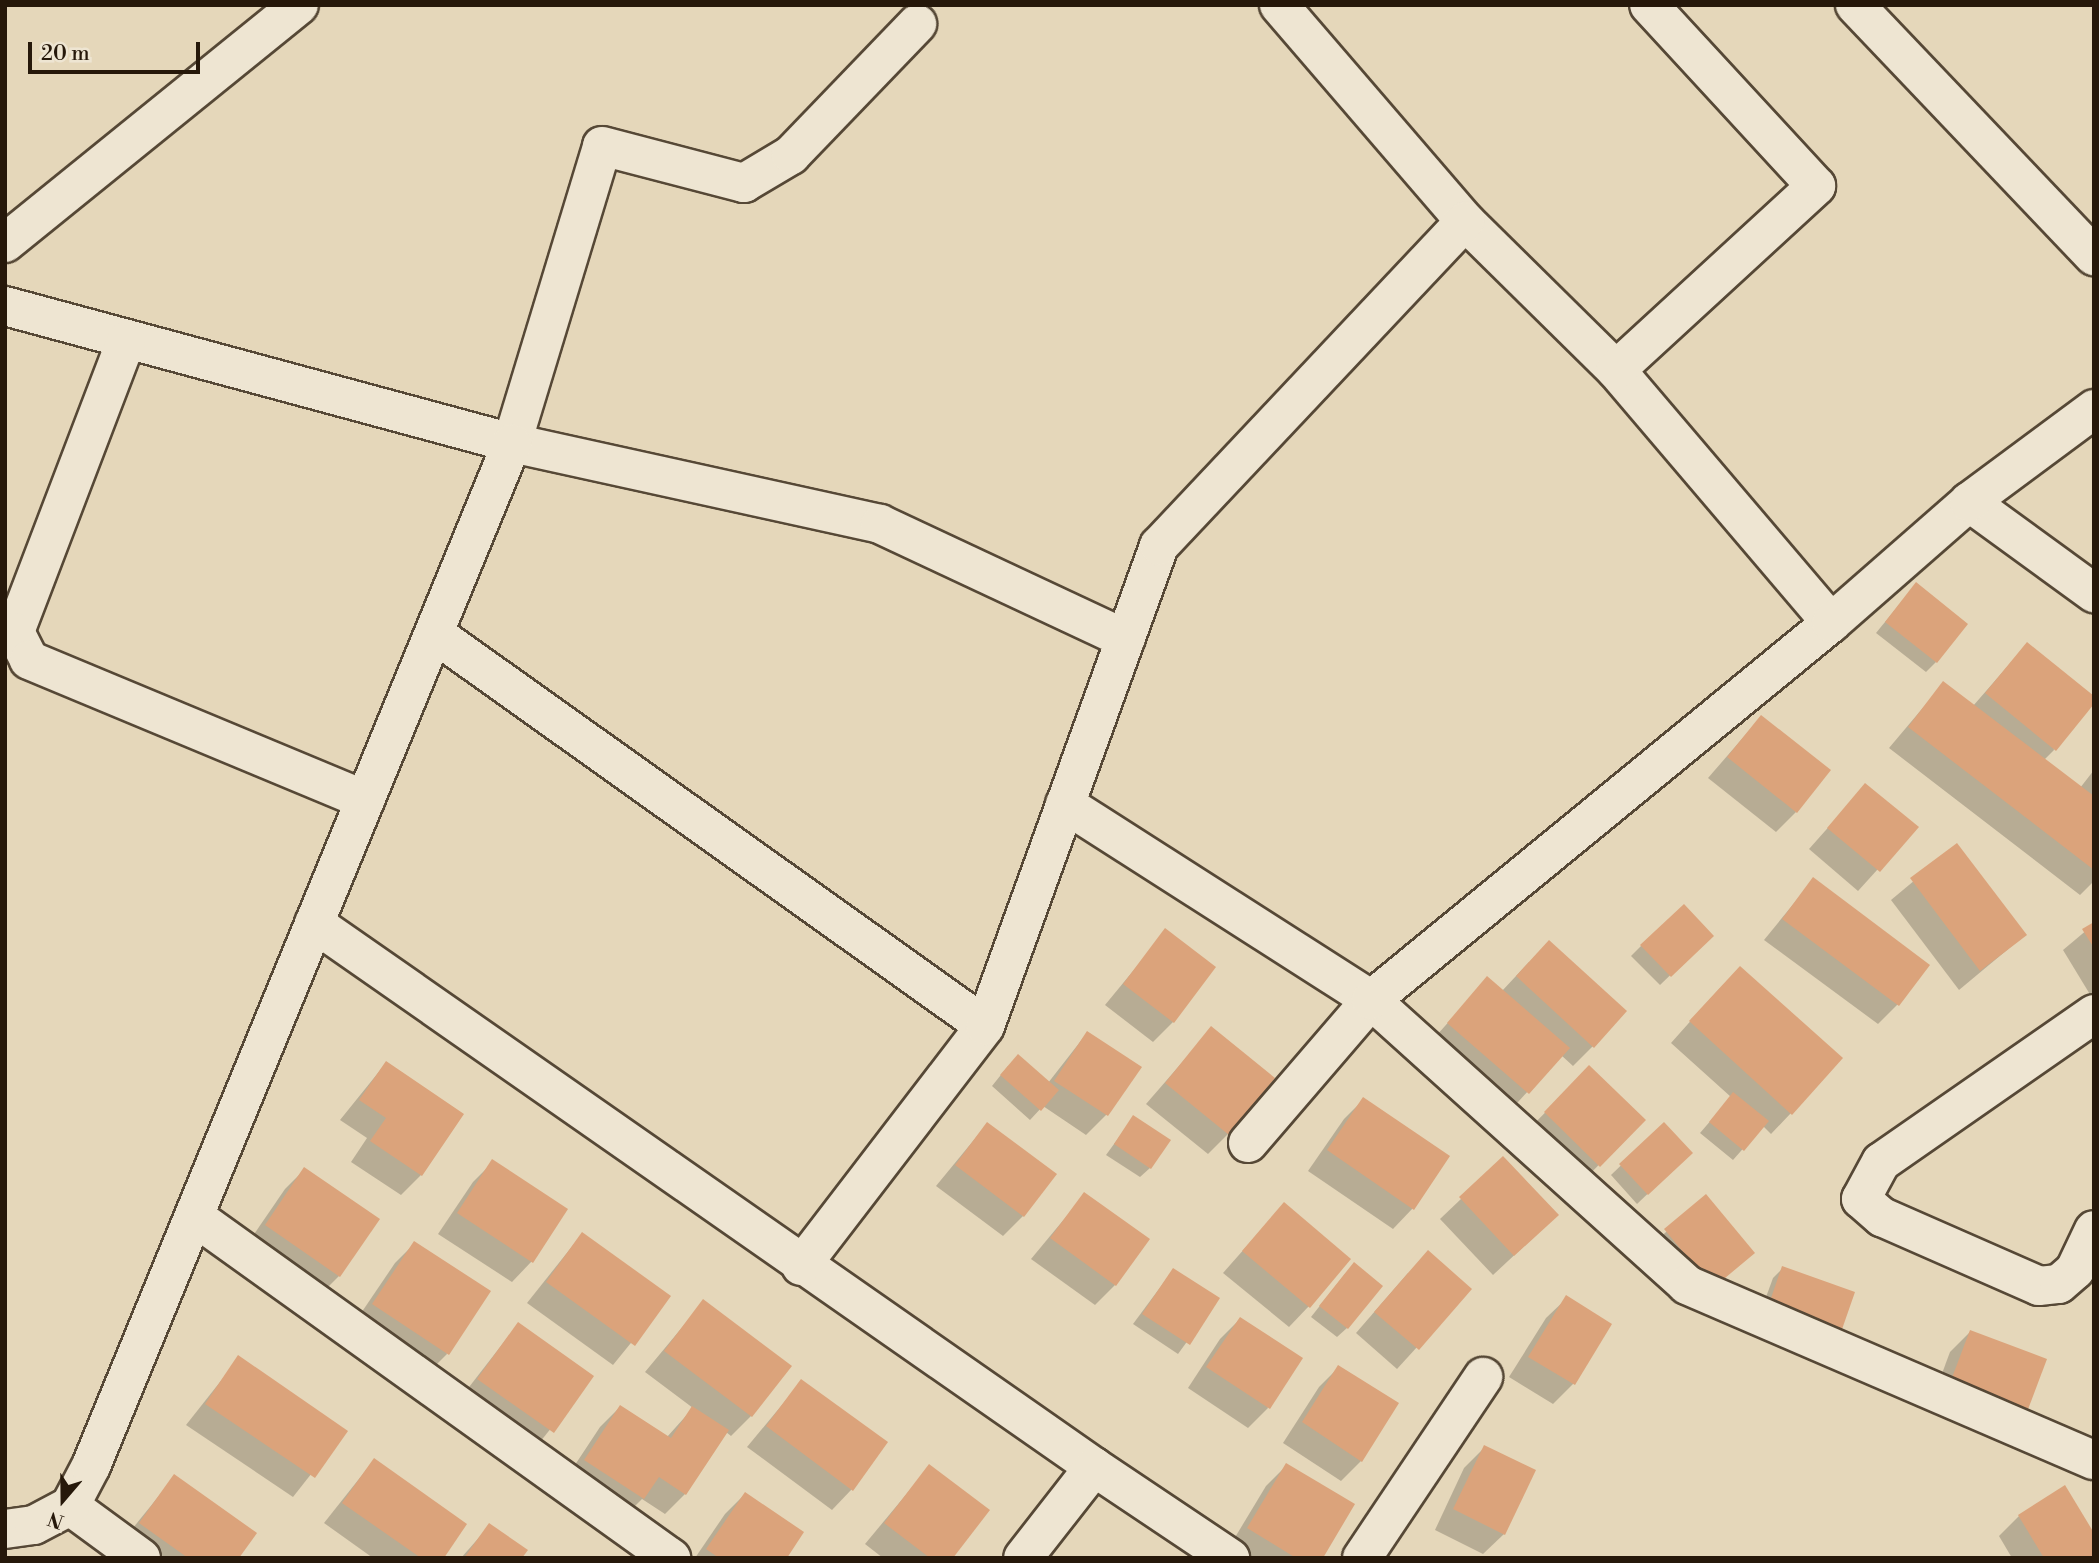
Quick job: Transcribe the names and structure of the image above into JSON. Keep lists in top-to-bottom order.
{
  "scale_bar": "20 m",
  "north": "bottom"
}
